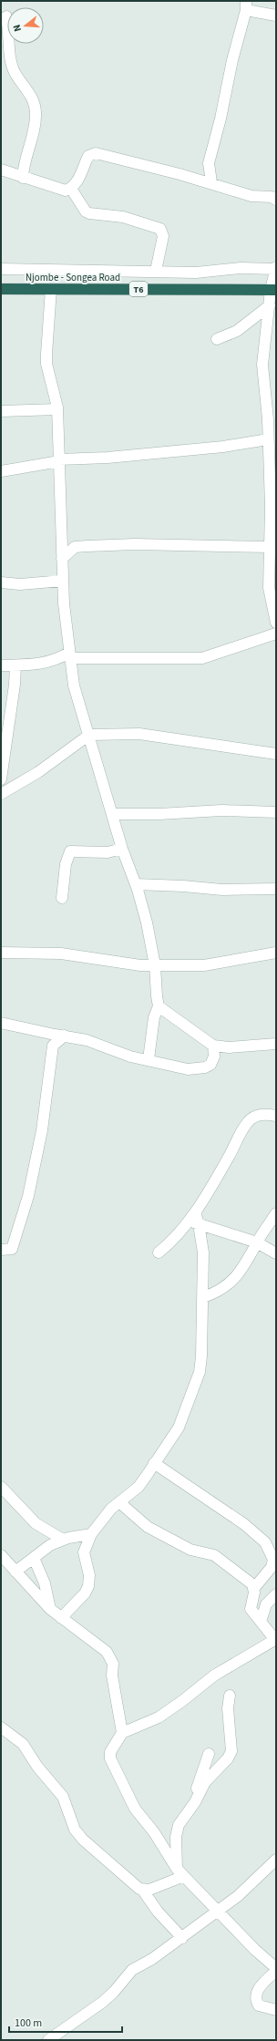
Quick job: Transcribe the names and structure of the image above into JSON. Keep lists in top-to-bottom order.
{
  "streets": {
    "highway": ["Njombe - Songea Road", "T6"]
  },
  "scale_bar": "100 m",
  "north": "left"
}
